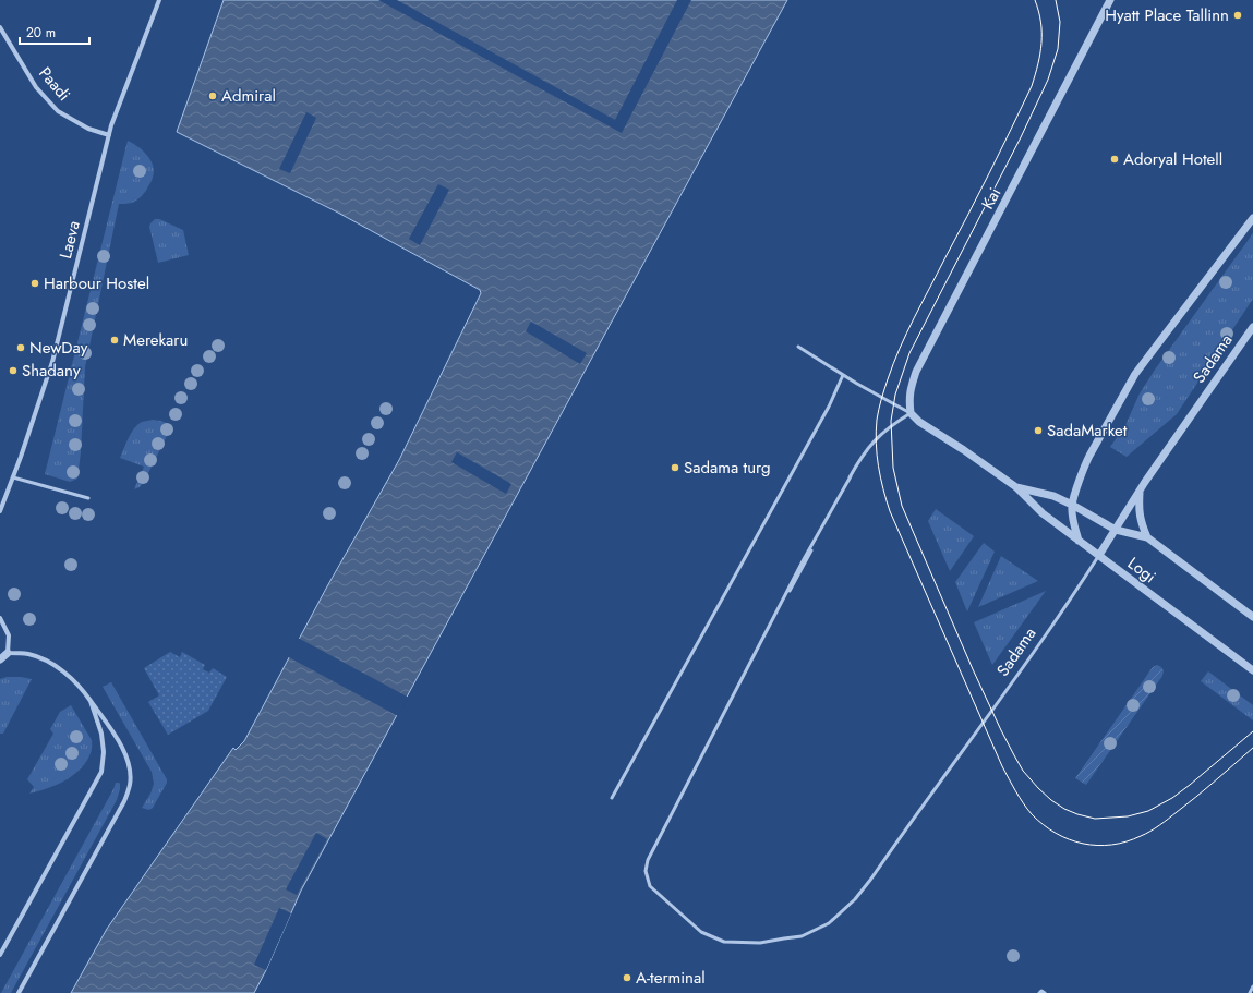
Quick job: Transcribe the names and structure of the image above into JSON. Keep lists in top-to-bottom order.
{
  "streets": {
    "street": [
      "Paadi",
      "Kai",
      "Laeva",
      "Sadama",
      "Logi"
    ]
  },
  "crossings": [
    ["Paadi", "Laeva"],
    ["Kai", "Logi"],
    ["Sadama", "Logi"]
  ],
  "places": [
    "Hyatt Place Tallinn",
    "Admiral",
    "Adoryal Hotell",
    "Harbour Hostel",
    "Merekaru",
    "NewDay",
    "Shadany",
    "SadaMarket",
    "Sadama turg",
    "A-terminal"
  ],
  "scale_bar": "20 m"
}
